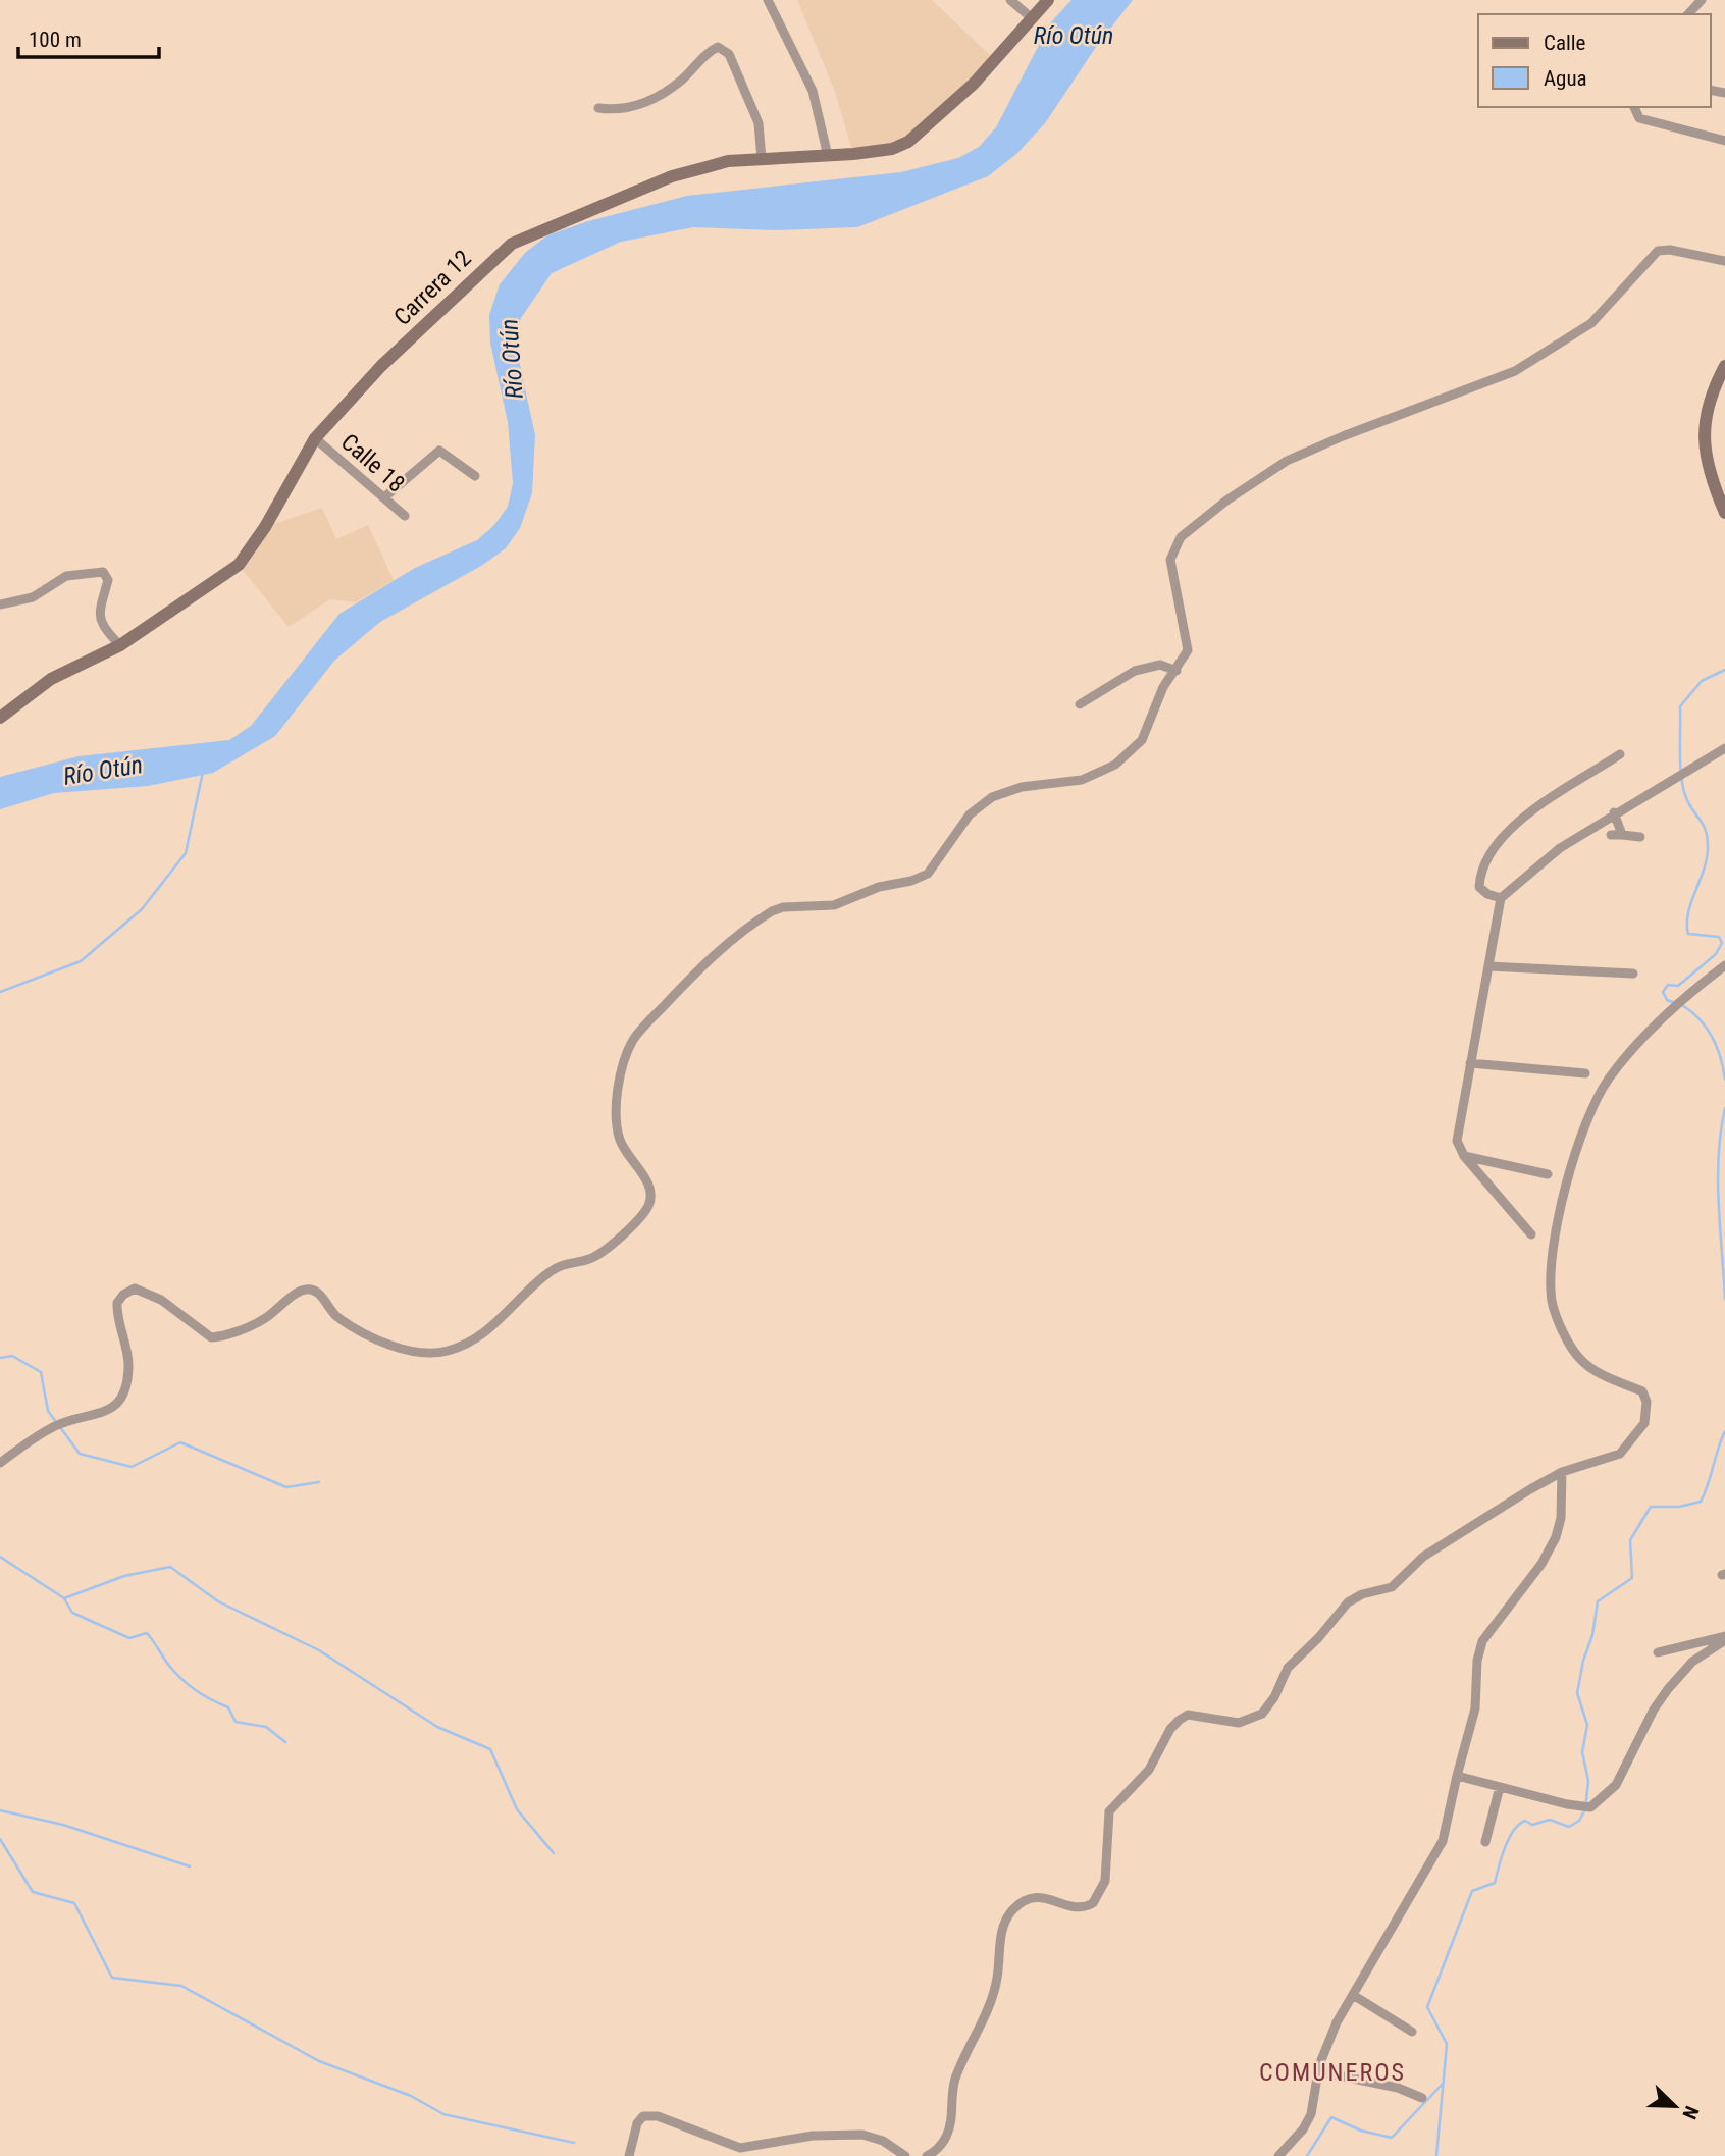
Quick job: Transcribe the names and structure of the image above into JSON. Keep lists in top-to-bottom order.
{
  "streets": {
    "street": ["Carrera 12", "Calle 18"]
  },
  "crossings": [
    ["Carrera 12", "Calle 18"]
  ],
  "districts": ["COMUNEROS"],
  "water": ["Río Otún"],
  "legend": ["Calle", "Agua"],
  "scale_bar": "100 m",
  "north": "bottom right"
}
